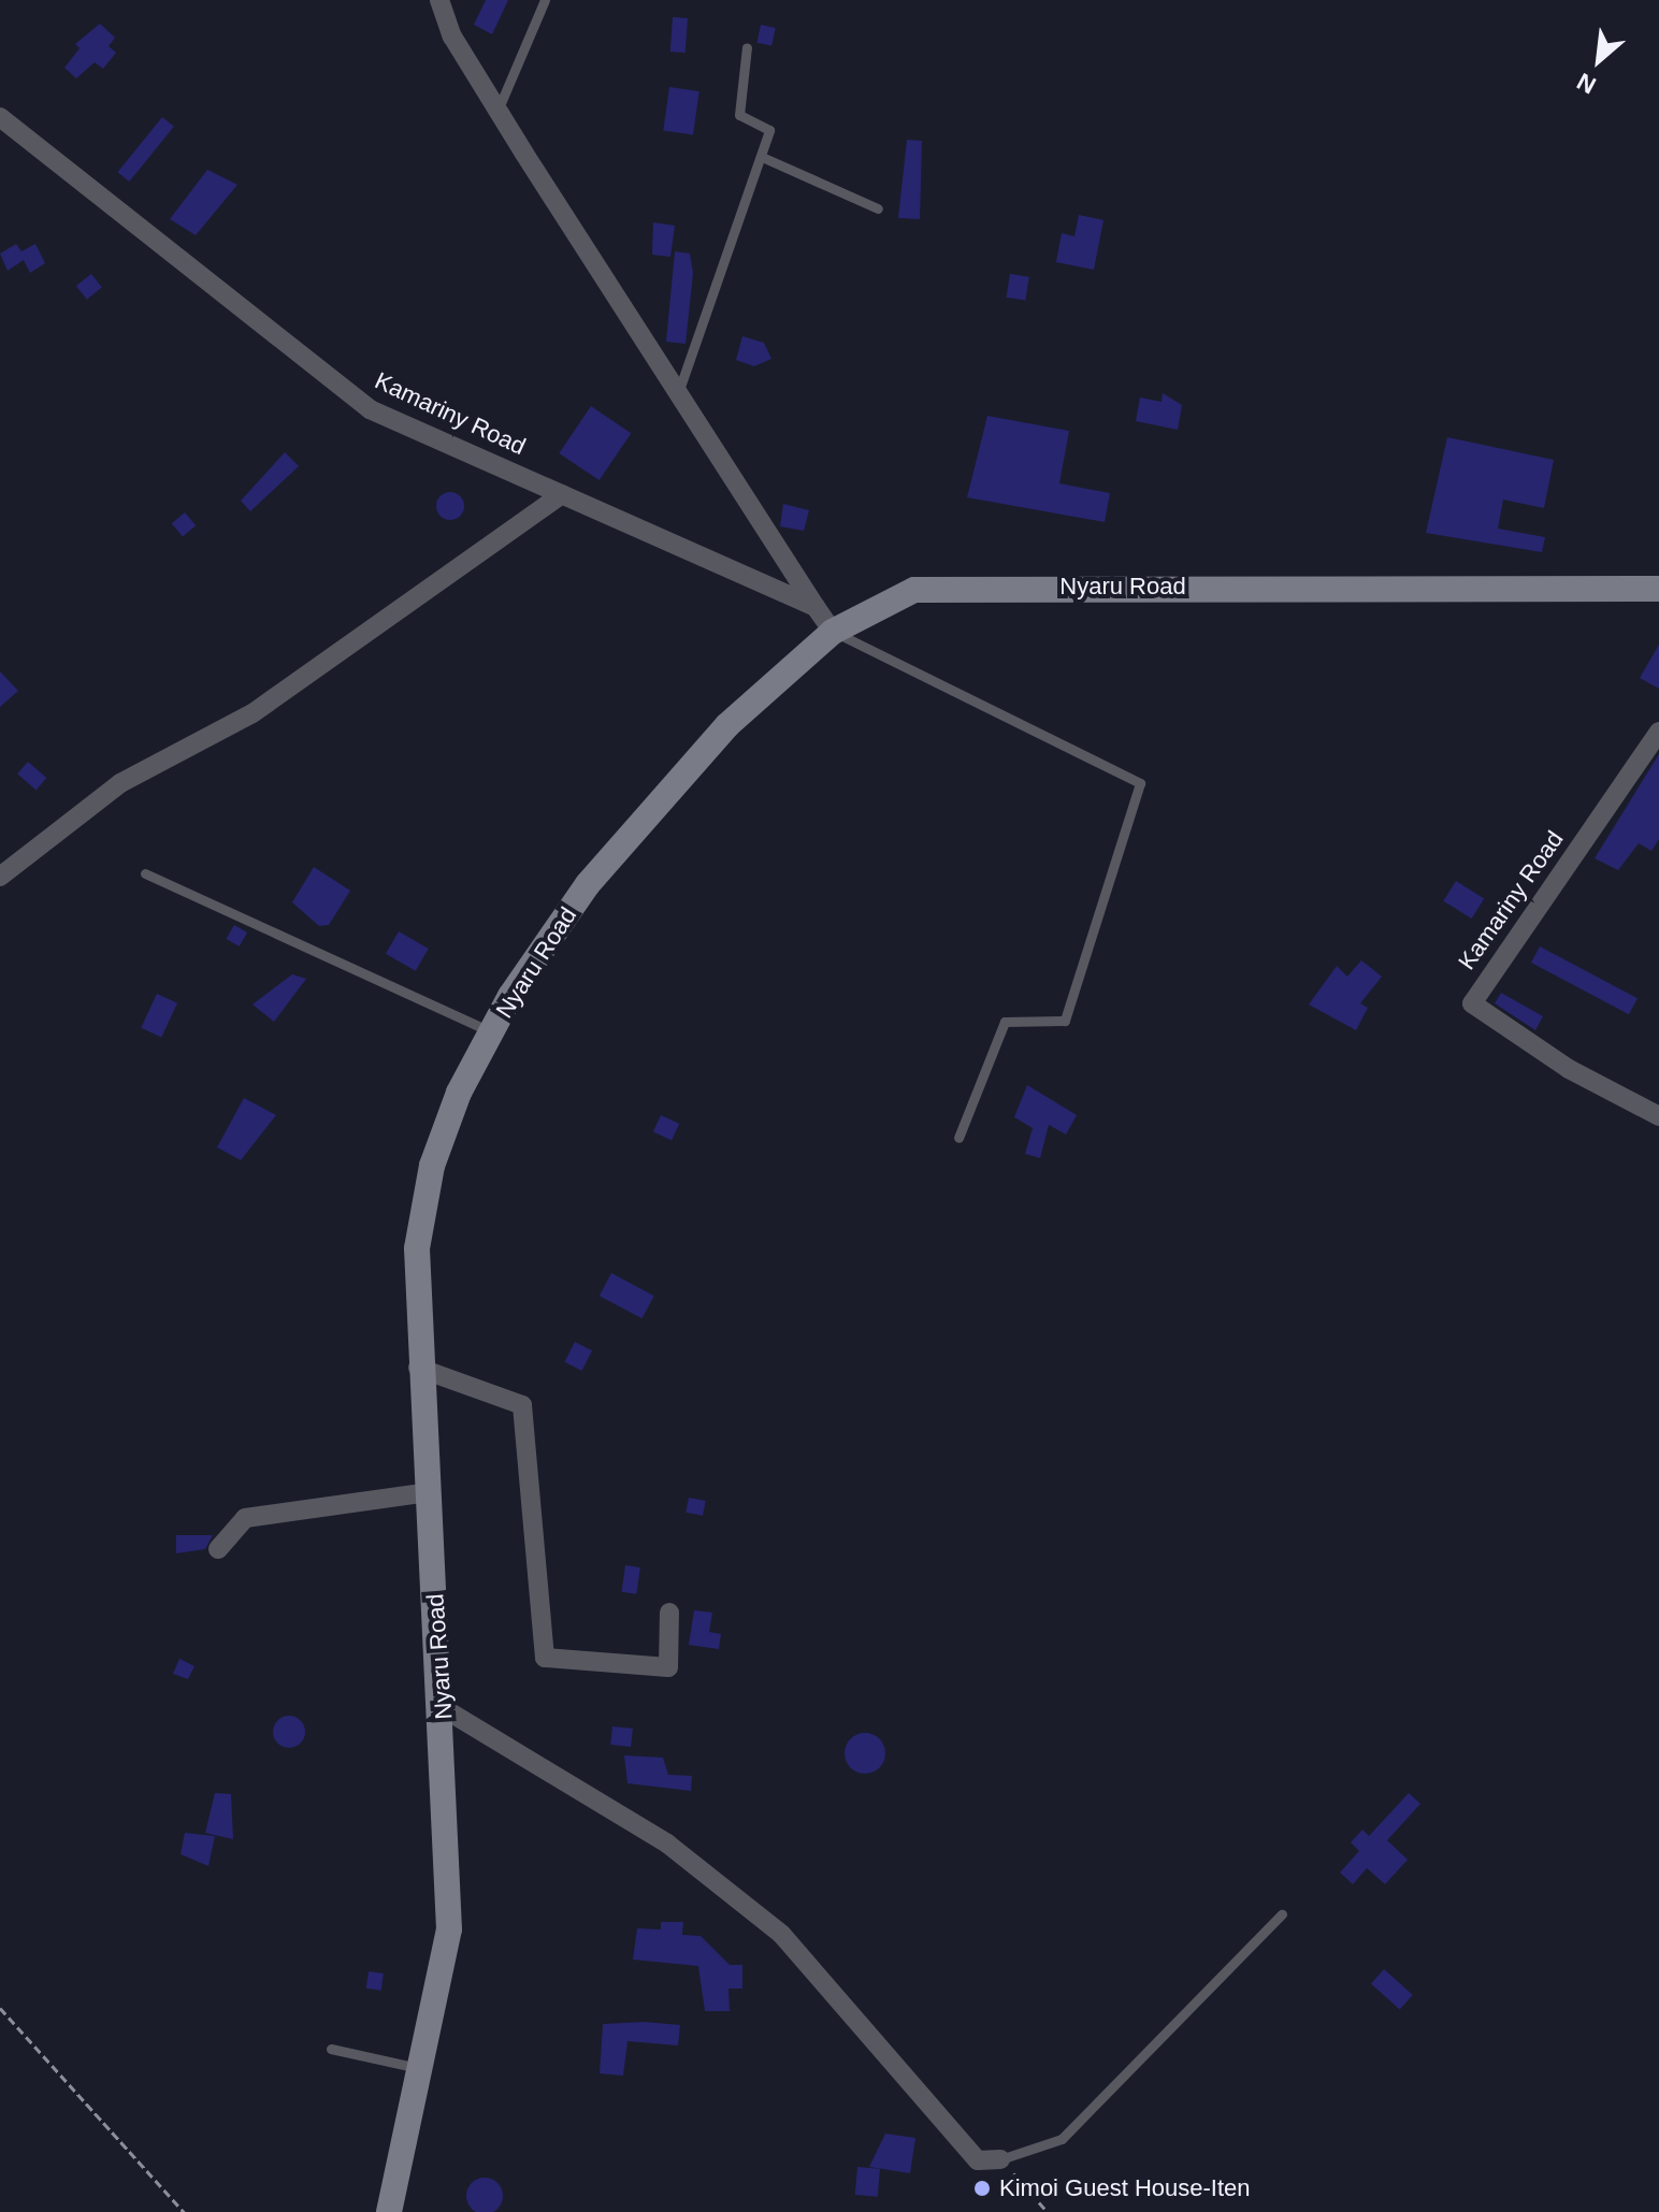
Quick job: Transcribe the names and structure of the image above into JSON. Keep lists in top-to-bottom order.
{
  "streets": {
    "main road": ["Nyaru Road"],
    "street": ["Kamariny Road"]
  },
  "places": ["Kimoi Guest House-Iten"],
  "north": "bottom left"
}
